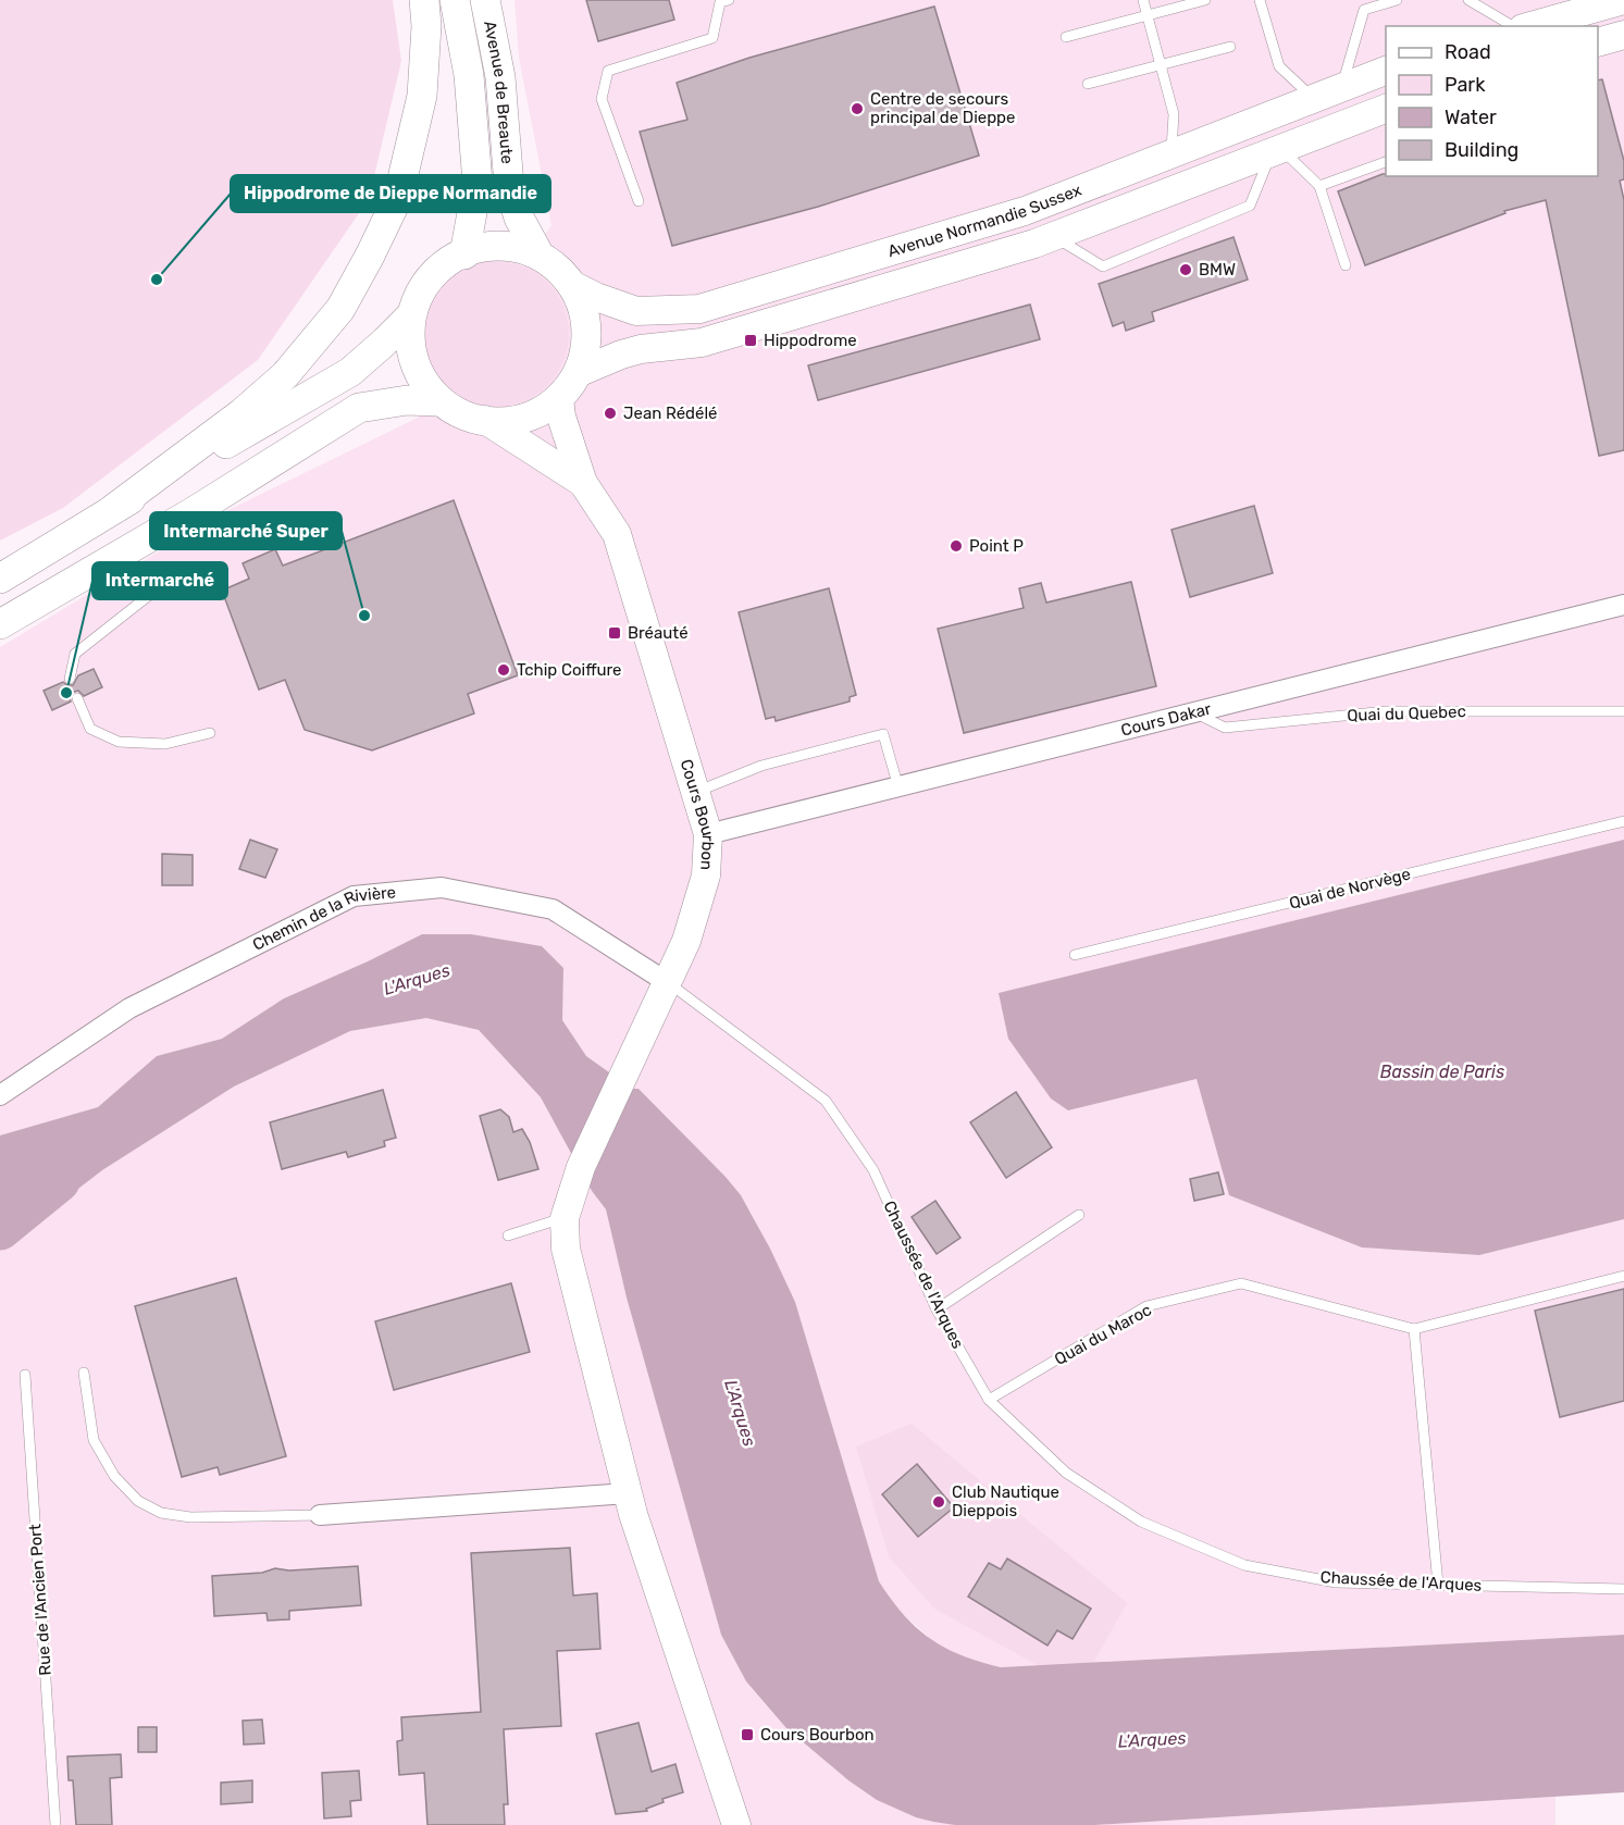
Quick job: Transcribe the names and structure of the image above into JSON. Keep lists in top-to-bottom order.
{
  "streets": {
    "main road": ["Avenue de Breaute", "Avenue Normandie Sussex", "Cours Bourbon"],
    "street": ["Cours Dakar", "Chemin de la Rivière"],
    "lane": [
      "Quai du Quebec",
      "Quai de Norvège",
      "Chaussée de l'Arques",
      "Quai du Maroc",
      "Rue de l'Ancien Port"
    ]
  },
  "crossings": [
    ["Avenue de Breaute", "Avenue Normandie Sussex"],
    ["Avenue de Breaute", "Cours Bourbon"],
    ["Avenue Normandie Sussex", "Cours Bourbon"],
    ["Quai du Quebec", "Cours Dakar"],
    ["Cours Dakar", "Cours Bourbon"],
    ["Cours Bourbon", "Chemin de la Rivière"],
    ["Cours Bourbon", "Chaussée de l'Arques"],
    ["Chemin de la Rivière", "Chaussée de l'Arques"],
    ["Chaussée de l'Arques", "Quai du Maroc"]
  ],
  "water": ["L'Arques", "Bassin de Paris"],
  "places": {
    "other": [
      "Centre de secours principal de Dieppe",
      "BMW",
      "Hippodrome de Dieppe Normandie",
      "Jean Rédélé",
      "Point P",
      "Intermarché Super",
      "Tchip Coiffure",
      "Intermarché",
      "Club Nautique Dieppois"
    ],
    "transit": ["Hippodrome", "Bréauté", "Cours Bourbon"]
  },
  "legend": [
    "Road",
    "Park",
    "Water",
    "Building"
  ]
}
